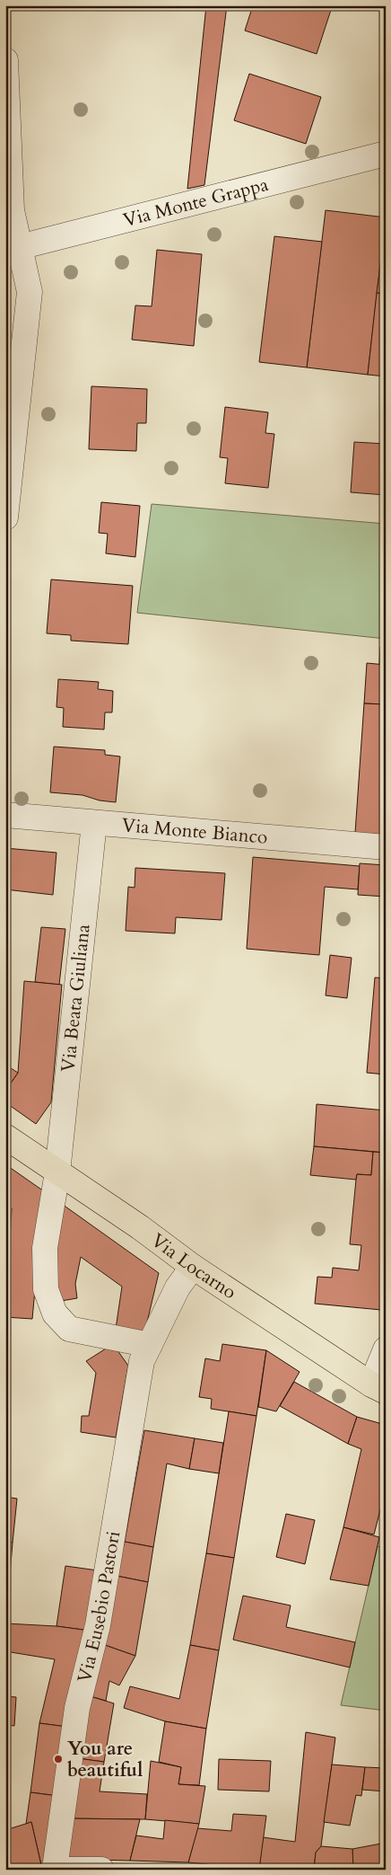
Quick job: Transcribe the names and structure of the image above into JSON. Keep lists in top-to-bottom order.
{
  "streets": {
    "main road": ["Via Locarno"],
    "street": [
      "Via Monte Grappa",
      "Via Monte Bianco",
      "Via Beata Giuliana",
      "Via Eusebio Pastori"
    ]
  },
  "crossings": [
    ["Via Monte Bianco", "Via Beata Giuliana"],
    ["Via Beata Giuliana", "Via Locarno"],
    ["Via Locarno", "Via Eusebio Pastori"]
  ],
  "places": ["You are beautiful"]
}
